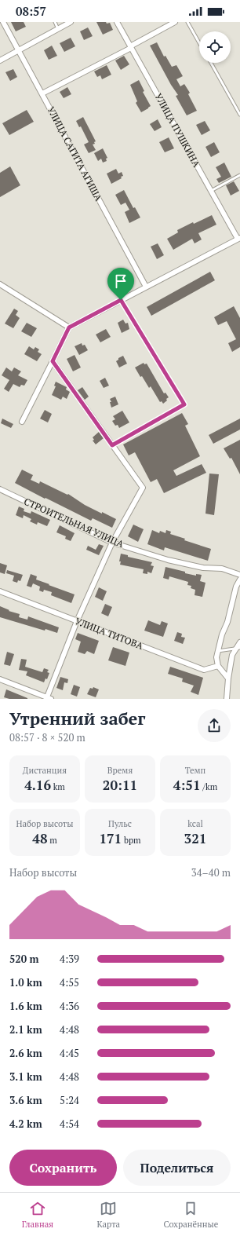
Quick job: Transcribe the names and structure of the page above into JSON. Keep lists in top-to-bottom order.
{
  "streets": {
    "street": [
      "УЛИЦА ПУШКИНА",
      "УЛИЦА САГИТА АГИША",
      "СТРОИТЕЛЬНАЯ УЛИЦА",
      "УЛИЦА ТИТОВА"
    ]
  },
  "page": {
    "status": "08:57",
    "heading": ["Утренний забег", "08:57 · 8 × 520 m"],
    "stats": [
      ["Дистанция", "4.16 km"],
      ["Время", "20:11"],
      ["Темп", "4:51 /km"],
      ["Набор высоты", "48 m"],
      ["Пульс", "171 bpm"],
      ["kcal", "321"]
    ],
    "chart": ["Набор высоты", "34–40 m"],
    "list": [
      {
        "name": "520 m",
        "note": "4:39"
      },
      {
        "name": "1.0 km",
        "note": "4:55"
      },
      {
        "name": "1.6 km",
        "note": "4:36"
      },
      {
        "name": "2.1 km",
        "note": "4:48"
      },
      {
        "name": "2.6 km",
        "note": "4:45"
      },
      {
        "name": "3.1 km",
        "note": "4:48"
      },
      {
        "name": "3.6 km",
        "note": "5:24"
      },
      {
        "name": "4.2 km",
        "note": "4:54"
      }
    ],
    "buttons": ["Сохранить", "Поделиться"],
    "tabs": ["Главная", "Карта", "Сохранённые"]
  }
}
